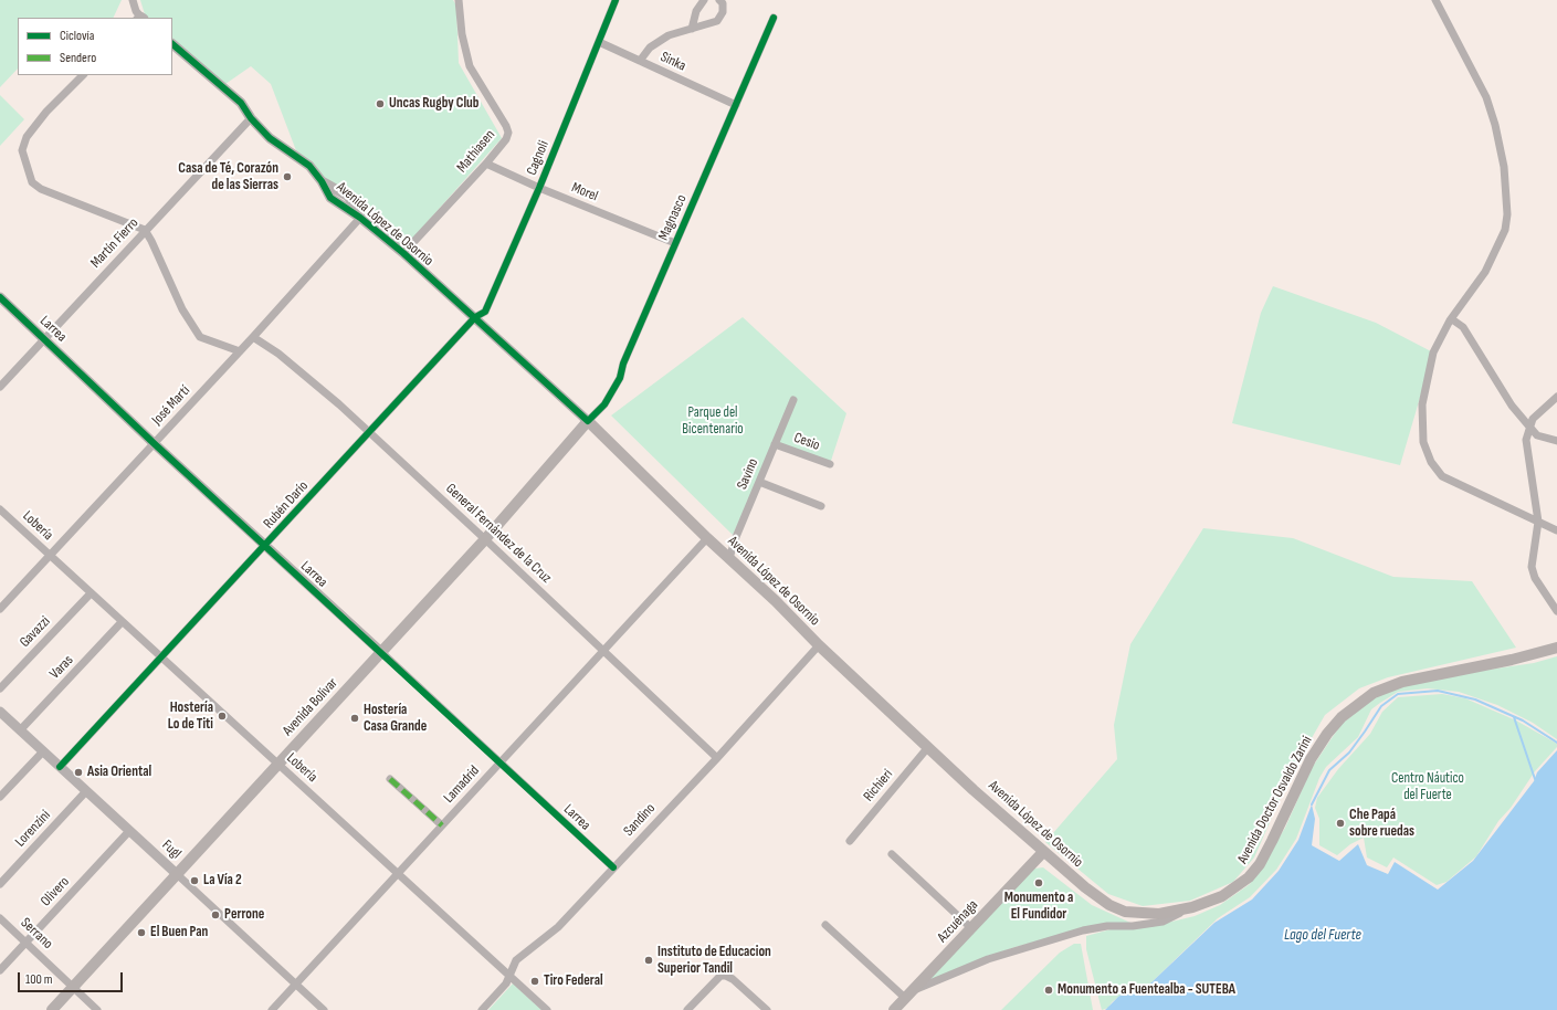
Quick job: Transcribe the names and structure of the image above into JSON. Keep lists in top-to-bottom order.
{
  "streets": {
    "main road": [
      "Avenida López de Osornio",
      "Avenida Bolívar",
      "Avenida Doctor Osvaldo Zarini",
      "Azcuénaga"
    ],
    "street": [
      "Sinka",
      "Mathiasen",
      "Cagnoli",
      "Morel",
      "Magnasco",
      "Martín Fierro",
      "Larrea",
      "José Martí",
      "Cesio",
      "Savino",
      "Rubén Darío",
      "Lobería",
      "General Fernández de la Cruz",
      "Gavazzi",
      "Varas",
      "Lamadrid",
      "Richieri",
      "Sandino",
      "Lorenzini",
      "Fugl",
      "Olivero",
      "Serrano"
    ]
  },
  "crossings": [
    ["Sinka", "Cagnoli"],
    ["Sinka", "Magnasco"],
    ["Mathiasen", "Morel"],
    ["Mathiasen", "Avenida López de Osornio"],
    ["Cagnoli", "Morel"],
    ["Cagnoli", "Avenida López de Osornio"],
    ["Cagnoli", "Rubén Darío"],
    ["Morel", "Magnasco"],
    ["Magnasco", "Avenida López de Osornio"],
    ["Magnasco", "Avenida Bolívar"],
    ["Avenida López de Osornio", "Martín Fierro"],
    ["Avenida López de Osornio", "José Martí"],
    ["Avenida López de Osornio", "Savino"],
    ["Avenida López de Osornio", "Rubén Darío"],
    ["Avenida López de Osornio", "Avenida Bolívar"],
    ["Avenida López de Osornio", "Lamadrid"],
    ["Avenida López de Osornio", "Richieri"],
    ["Avenida López de Osornio", "Avenida Doctor Osvaldo Zarini"],
    ["Avenida López de Osornio", "Sandino"],
    ["Avenida López de Osornio", "Azcuénaga"],
    ["Martín Fierro", "Larrea"],
    ["Larrea", "José Martí"],
    ["Larrea", "Rubén Darío"],
    ["Larrea", "Avenida Bolívar"],
    ["Larrea", "Lamadrid"],
    ["Larrea", "Sandino"],
    ["José Martí", "Lobería"],
    ["José Martí", "General Fernández de la Cruz"],
    ["Cesio", "Savino"],
    ["Rubén Darío", "Lobería"],
    ["Rubén Darío", "General Fernández de la Cruz"],
    ["Rubén Darío", "Fugl"],
    ["Lobería", "Gavazzi"],
    ["Lobería", "Varas"],
    ["Lobería", "Avenida Bolívar"],
    ["Lobería", "Lamadrid"],
    ["Lobería", "Sandino"],
    ["General Fernández de la Cruz", "Avenida Bolívar"],
    ["General Fernández de la Cruz", "Lamadrid"],
    ["General Fernández de la Cruz", "Sandino"],
    ["Varas", "Fugl"],
    ["Avenida Bolívar", "Fugl"],
    ["Avenida Bolívar", "Serrano"],
    ["Lamadrid", "Fugl"],
    ["Avenida Doctor Osvaldo Zarini", "Azcuénaga"],
    ["Lorenzini", "Fugl"],
    ["Fugl", "Olivero"],
    ["Olivero", "Serrano"]
  ],
  "water": ["Lago del Fuerte"],
  "parks": ["Parque del Bicentenario", "Centro Náutico del Fuerte"],
  "places": [
    "Uncas Rugby Club",
    "Casa de Té, Corazón de las Sierras",
    "Hostería Lo de Titi",
    "Hostería Casa Grande",
    "Asia Oriental",
    "Che Papá sobre ruedas",
    "La Vía 2",
    "Monumento a El Fundidor",
    "Perrone",
    "El Buen Pan",
    "Instituto de Educacion Superior Tandil",
    "Tiro Federal",
    "Monumento a Fuentealba - SUTEBA"
  ],
  "legend": ["Ciclovía", "Sendero"],
  "scale_bar": "100 m"
}
